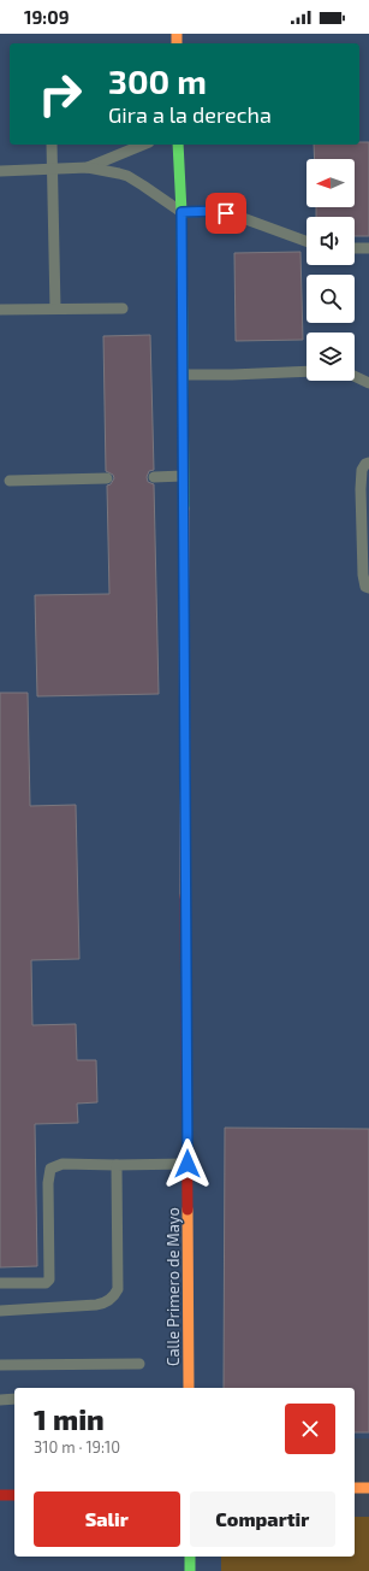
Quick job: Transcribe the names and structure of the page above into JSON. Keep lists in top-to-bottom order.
{
  "streets": {
    "main road": ["Calle Primero de Mayo"]
  },
  "north": "left",
  "page": {
    "status": "19:09",
    "turn": ["300 m", "Gira a la derecha"],
    "heading": ["1 min", "310 m · 19:10"],
    "buttons": ["Salir", "Compartir"]
  }
}
